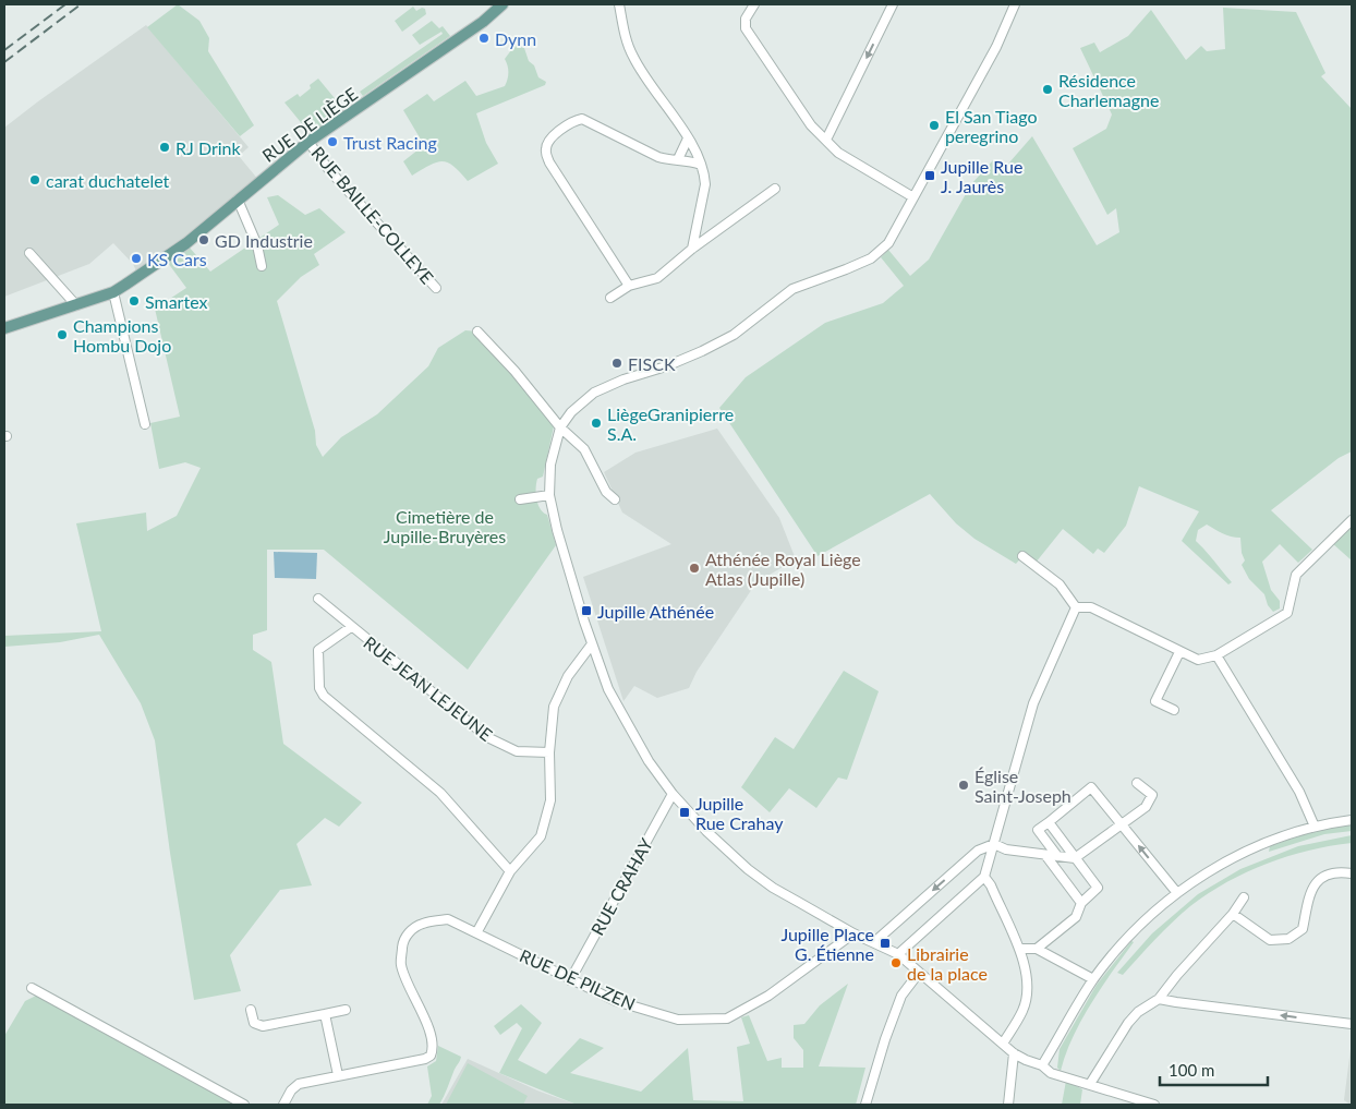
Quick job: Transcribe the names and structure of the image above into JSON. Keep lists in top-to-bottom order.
{
  "streets": {
    "main road": ["RUE DE LIÈGE"],
    "street": [
      "RUE BAILLE-COLLEYE",
      "RUE JEAN LEJEUNE",
      "RUE CRAHAY",
      "RUE DE PILZEN"
    ]
  },
  "crossings": [
    ["RUE DE LIÈGE", "RUE BAILLE-COLLEYE"],
    ["RUE CRAHAY", "RUE DE PILZEN"]
  ],
  "parks": ["Cimetière de Jupille-Bruyères"],
  "places": {
    "other": [
      "Dynn",
      "Résidence Charlemagne",
      "El San Tiago peregrino",
      "Trust Racing",
      "RJ Drink",
      "carat duchatelet",
      "GD Industrie",
      "KS Cars",
      "Smartex",
      "Champions Hombu Dojo",
      "FISCK",
      "LiègeGranipierre S.A.",
      "Athénée Royal Liège Atlas (Jupille)",
      "Église Saint-Joseph",
      "Librairie de la place"
    ],
    "transit": [
      "Jupille Rue J. Jaurès",
      "Jupille Athénée",
      "Jupille Rue Crahay",
      "Jupille Place G. Étienne"
    ]
  },
  "scale_bar": "100 m"
}
